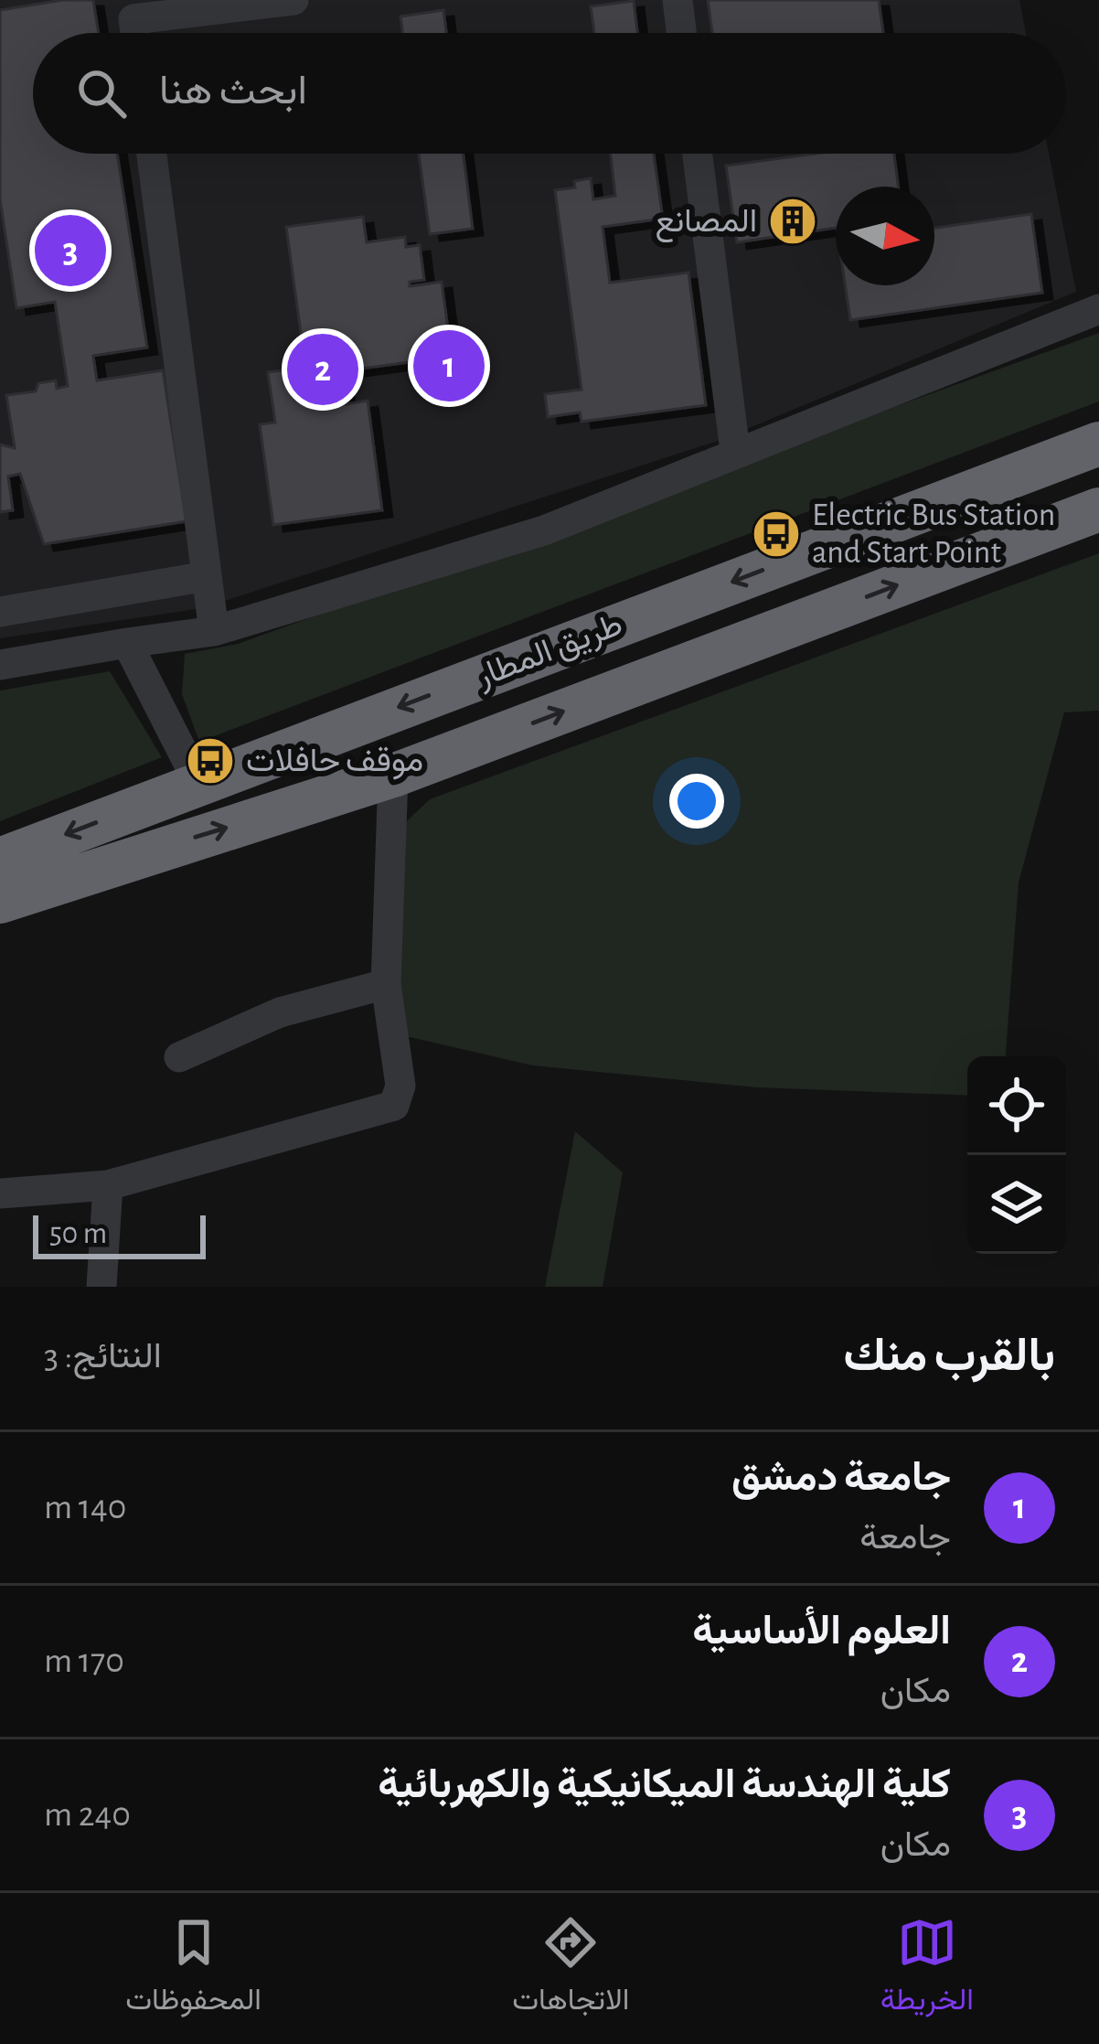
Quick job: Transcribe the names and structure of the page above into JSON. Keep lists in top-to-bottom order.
{
  "streets": {
    "highway": ["طريق المطار"]
  },
  "places": {
    "building": ["المصانع"],
    "bus stop": ["Electric Bus Station and Start Point", "موقف حافلات"]
  },
  "scale_bar": "50 m",
  "north": "right",
  "page": {
    "search": "ابحث هنا",
    "pins": ["3", "1", "2"],
    "scale": "50 m",
    "heading": ["بالقرب منك", "النتائج: 3"],
    "list": [
      {
        "mark": "1",
        "name": "جامعة دمشق",
        "note": "جامعة",
        "value": "140 m"
      },
      {
        "mark": "2",
        "name": "العلوم الأساسية",
        "note": "مكان",
        "value": "170 m"
      },
      {
        "mark": "3",
        "name": "كلية الهندسة الميكانيكية والكهربائية",
        "note": "مكان",
        "value": "240 m"
      }
    ],
    "nav": ["الخريطة", "الاتجاهات", "المحفوظات"]
  }
}
